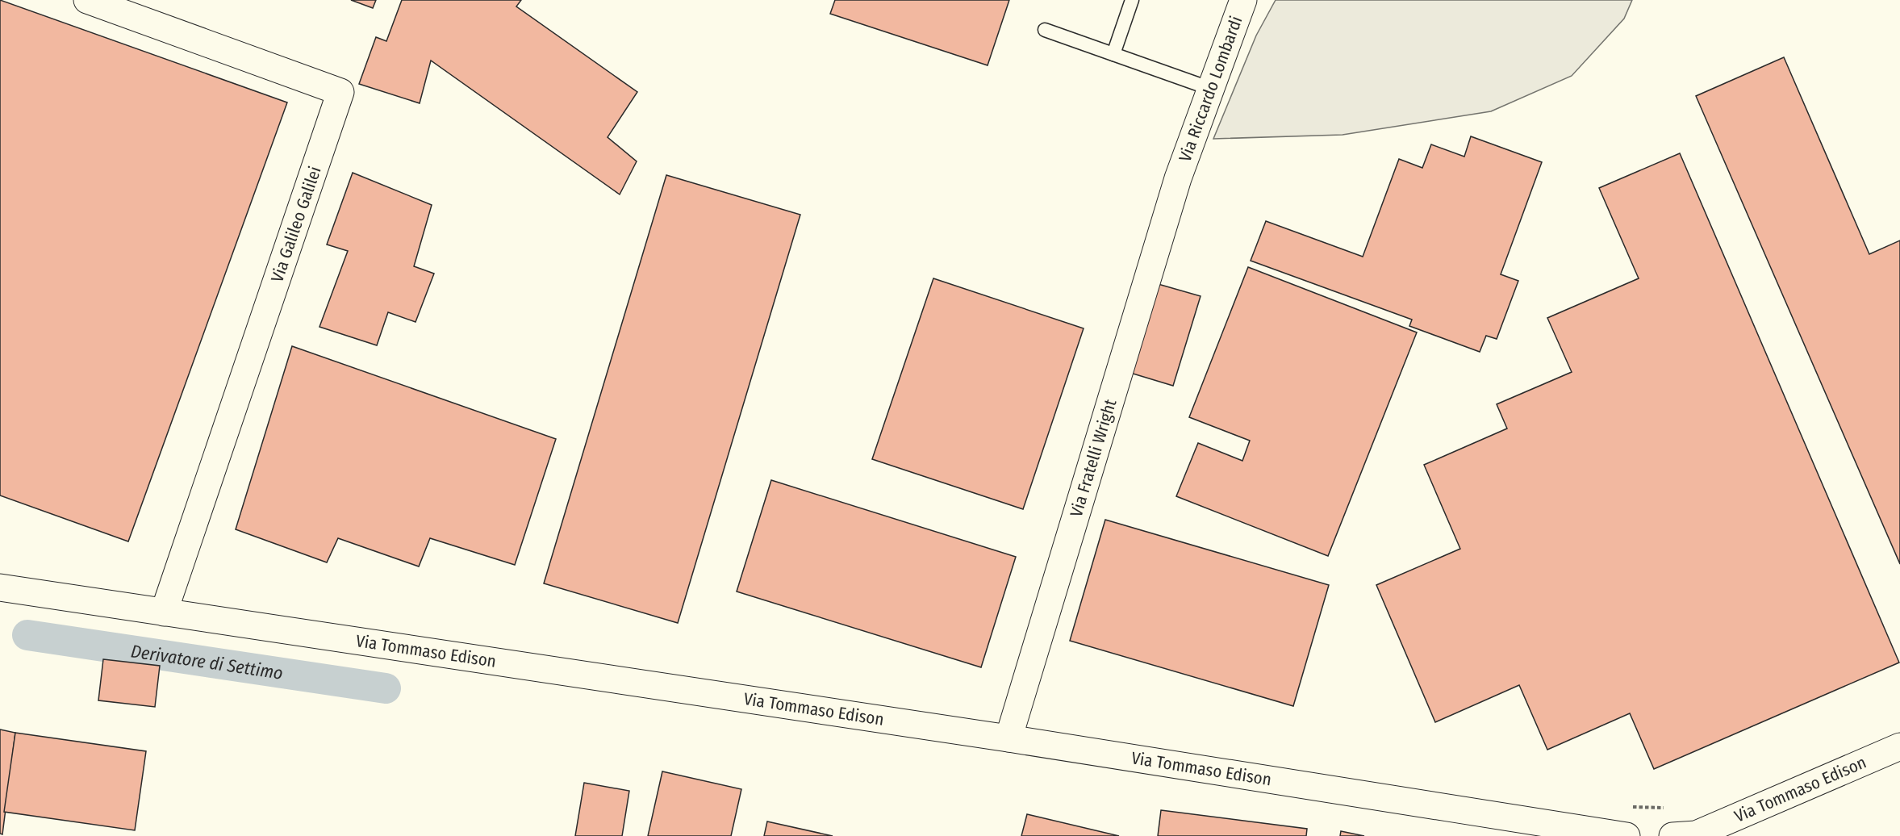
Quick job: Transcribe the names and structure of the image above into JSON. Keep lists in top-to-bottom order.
{
  "streets": {
    "street": [
      "Via Riccardo Lombardi",
      "Via Galileo Galilei",
      "Via Fratelli Wright",
      "Via Tommaso Edison"
    ]
  },
  "crossings": [
    ["Via Riccardo Lombardi", "Via Fratelli Wright"],
    ["Via Galileo Galilei", "Via Tommaso Edison"],
    ["Via Fratelli Wright", "Via Tommaso Edison"]
  ],
  "water": ["Derivatore di Settimo"]
}
